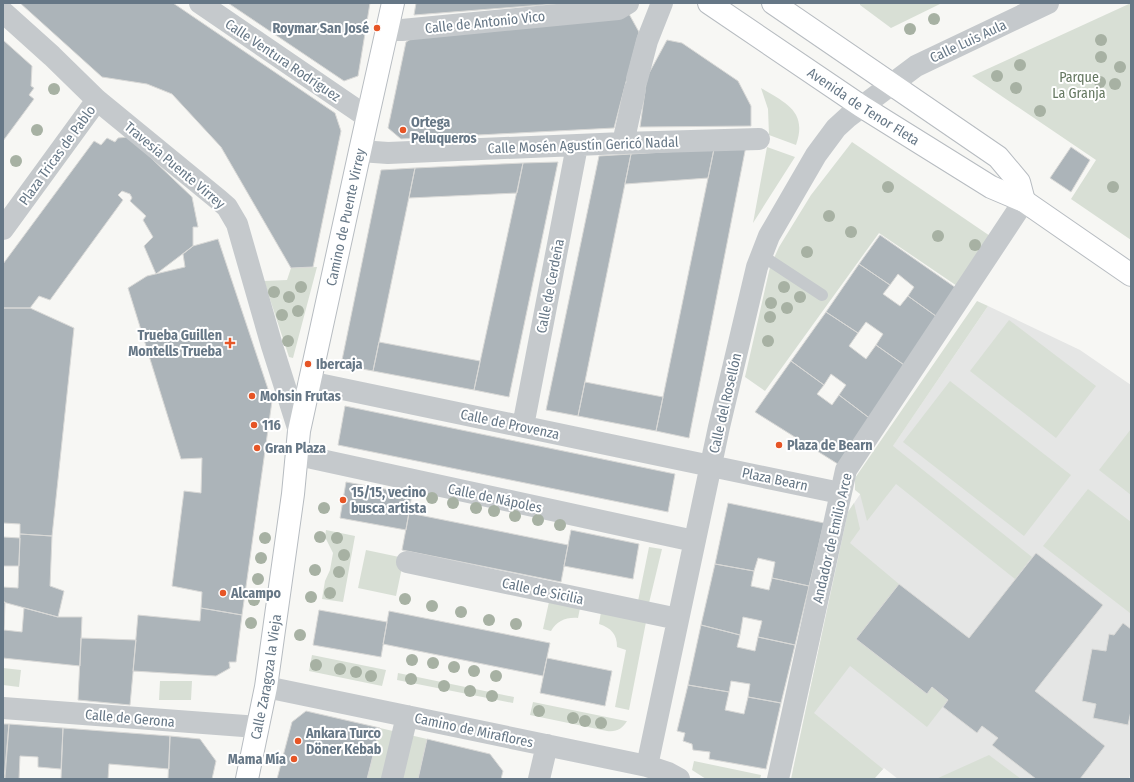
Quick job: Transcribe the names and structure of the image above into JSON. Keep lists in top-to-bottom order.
{
  "streets": {
    "main road": ["Avenida de Tenor Fleta", "Camino de Puente Virrey", "Calle Zaragoza la Vieja"],
    "street": [
      "Calle de Antonio Vico",
      "Calle Luis Aula",
      "Calle Ventura Rodríguez",
      "Calle Mosén Agustín Gericó Nadal",
      "Plaza Tricas de Pablo",
      "Travesía Puente Virrey",
      "Calle de Cerdeña",
      "Calle del Rosellón",
      "Calle de Provenza",
      "Plaza Bearn",
      "Calle de Nápoles",
      "Andador de Emilio Arce",
      "Calle de Sicilia",
      "Calle de Gerona",
      "Camino de Miraflores"
    ]
  },
  "crossings": [
    ["Calle de Antonio Vico", "Camino de Puente Virrey"],
    ["Calle Luis Aula", "Calle del Rosellón"],
    ["Calle Ventura Rodríguez", "Camino de Puente Virrey"],
    ["Avenida de Tenor Fleta", "Calle del Rosellón"],
    ["Avenida de Tenor Fleta", "Andador de Emilio Arce"],
    ["Calle Mosén Agustín Gericó Nadal", "Camino de Puente Virrey"],
    ["Calle Mosén Agustín Gericó Nadal", "Calle de Cerdeña"],
    ["Plaza Tricas de Pablo", "Travesía Puente Virrey"],
    ["Travesía Puente Virrey", "Camino de Puente Virrey"],
    ["Travesía Puente Virrey", "Calle de Nápoles"],
    ["Travesía Puente Virrey", "Calle Zaragoza la Vieja"],
    ["Camino de Puente Virrey", "Calle de Provenza"],
    ["Camino de Puente Virrey", "Calle de Nápoles"],
    ["Camino de Puente Virrey", "Calle Zaragoza la Vieja"],
    ["Calle de Cerdeña", "Calle de Provenza"],
    ["Calle del Rosellón", "Calle de Provenza"],
    ["Calle del Rosellón", "Plaza Bearn"],
    ["Calle del Rosellón", "Calle de Nápoles"],
    ["Calle del Rosellón", "Calle de Sicilia"],
    ["Calle del Rosellón", "Camino de Miraflores"],
    ["Calle de Provenza", "Plaza Bearn"],
    ["Plaza Bearn", "Andador de Emilio Arce"],
    ["Calle de Nápoles", "Calle Zaragoza la Vieja"],
    ["Calle Zaragoza la Vieja", "Calle de Gerona"],
    ["Calle Zaragoza la Vieja", "Camino de Miraflores"]
  ],
  "parks": ["Parque La Granja"],
  "places": {
    "other": [
      "Roymar San José",
      "Ortega Peluqueros",
      "Ibercaja",
      "Mohsin Frutas",
      "116",
      "Plaza de Bearn",
      "Gran Plaza",
      "15/15, vecino busca artista",
      "Alcampo",
      "Ankara Turco Döner Kebab",
      "Mama Mía"
    ],
    "health": ["Trueba Guillen Montells Trueba"]
  }
}
